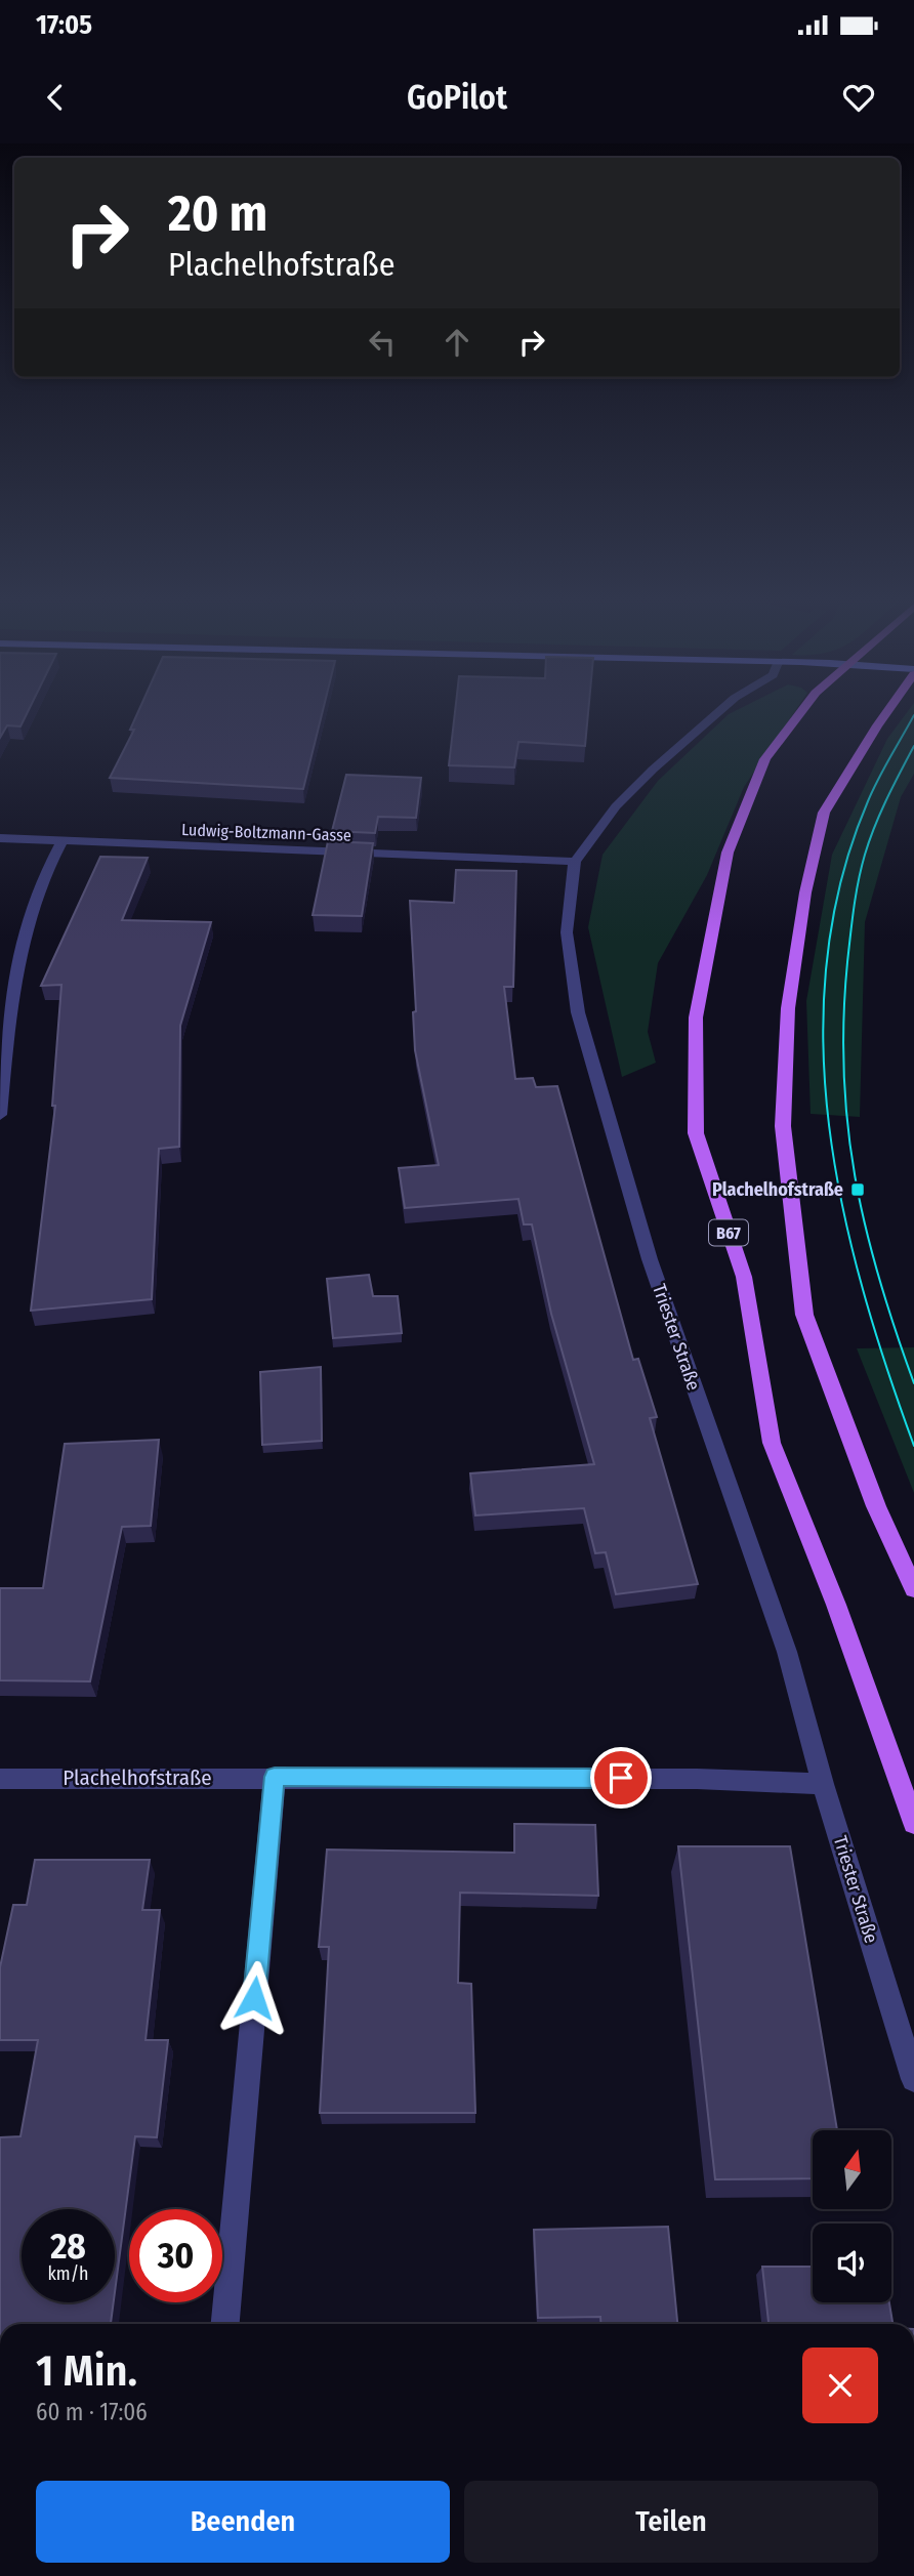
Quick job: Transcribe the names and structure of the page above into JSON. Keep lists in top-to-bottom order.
{
  "streets": {
    "main road": ["B67"],
    "street": ["Ludwig-Boltzmann-Gasse", "Triester Straße", "Plachelhofstraße"]
  },
  "crossings": [
    ["Ludwig-Boltzmann-Gasse", "Triester Straße"],
    ["Triester Straße", "Plachelhofstraße"]
  ],
  "places": {
    "transit": ["Plachelhofstraße"]
  },
  "north": "top",
  "page": {
    "status": "17:05",
    "header": "GoPilot",
    "turn": ["20 m", "Plachelhofstraße"],
    "speed": "28 km/h",
    "limit": "30",
    "heading": ["1 Min.", "60 m · 17:06"],
    "buttons": ["Beenden", "Teilen"]
  }
}
